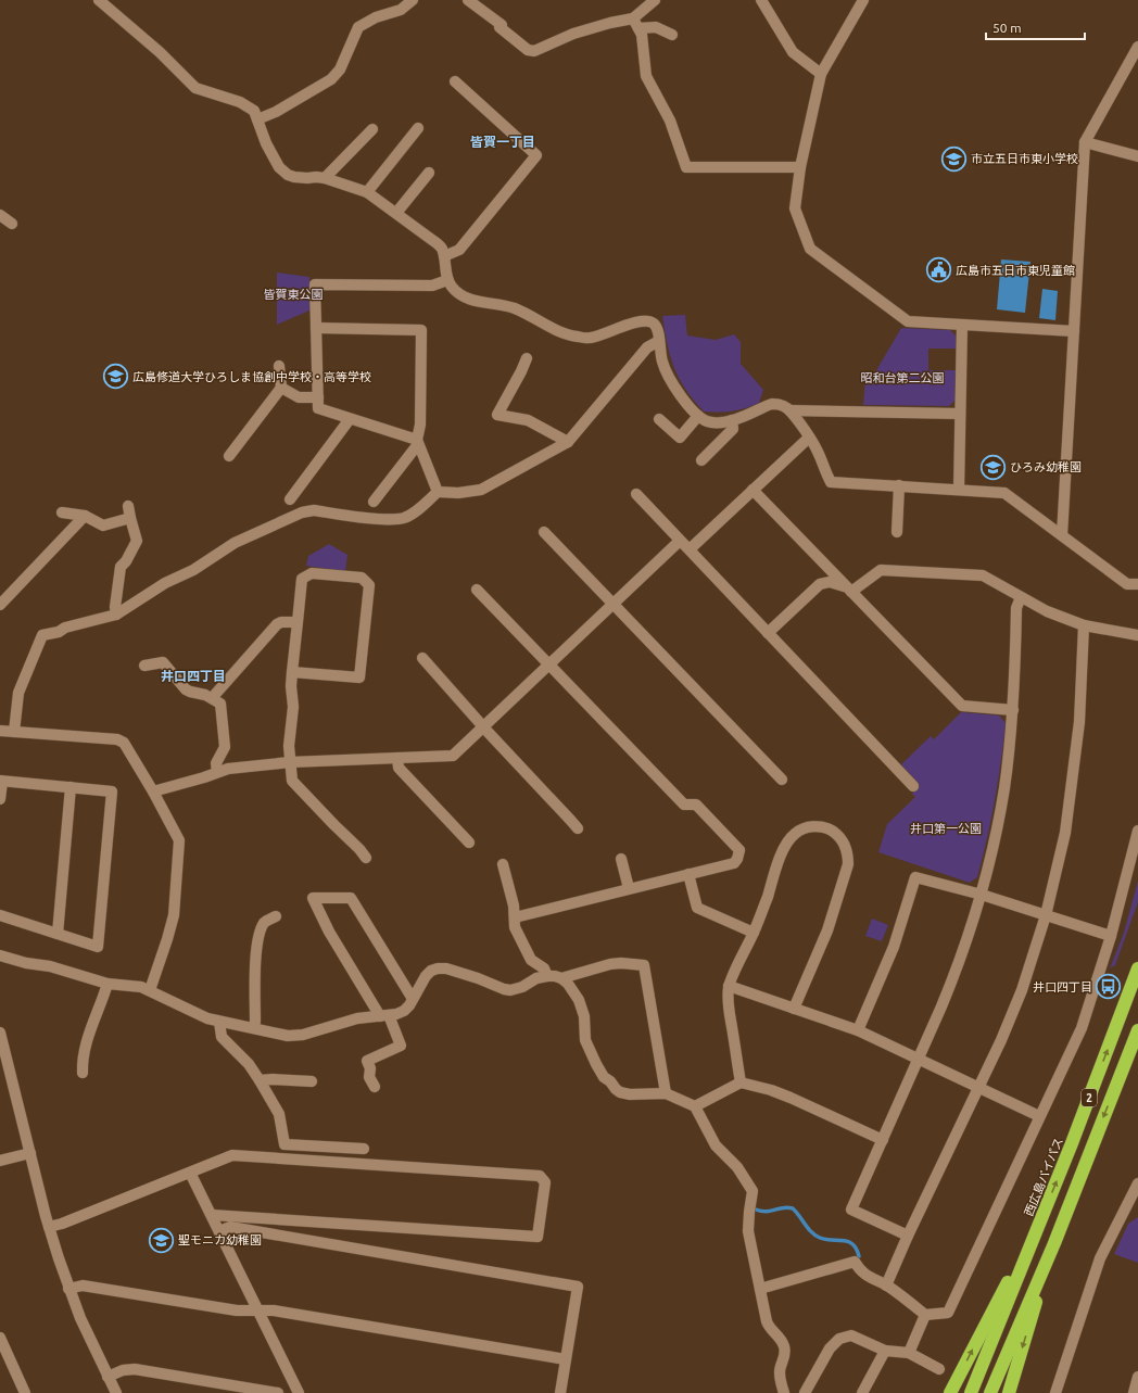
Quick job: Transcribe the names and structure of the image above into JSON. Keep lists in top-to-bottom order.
{
  "streets": {
    "highway": ["2", "西広島バイパス"]
  },
  "districts": ["皆賀一丁目", "井口四丁目"],
  "parks": ["皆賀東公園", "昭和台第二公園", "井口第一公園"],
  "places": {
    "school or university": [
      "市立五日市東小学校",
      "広島修道大学ひろしま協創中学校・高等学校",
      "ひろみ幼稚園",
      "聖モニカ幼稚園"
    ],
    "public building": ["広島市五日市東児童館"],
    "bus stop": ["井口四丁目"]
  },
  "scale_bar": "50 m"
}
